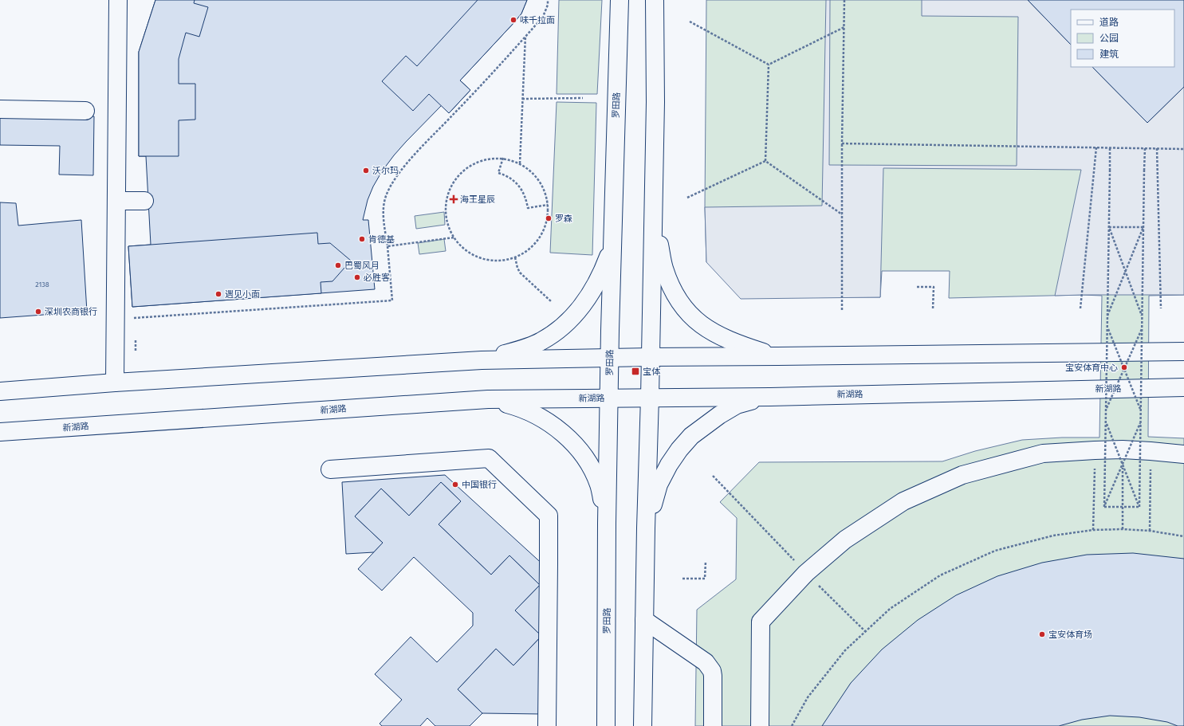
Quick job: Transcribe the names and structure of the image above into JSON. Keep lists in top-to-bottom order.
{
  "streets": {
    "main road": ["罗田路", "新湖路"]
  },
  "crossings": [
    ["罗田路", "新湖路"]
  ],
  "places": {
    "other": [
      "味千拉面",
      "沃尔玛",
      "罗森",
      "肯德基",
      "巴蜀风月",
      "必胜客",
      "遇见小面",
      "深圳农商银行",
      "宝安体育中心",
      "中国银行",
      "宝安体育场"
    ],
    "health": ["海王星辰"],
    "transit": ["宝体"]
  },
  "house_numbers": ["2138"],
  "legend": ["道路", "公园", "建筑"]
}
